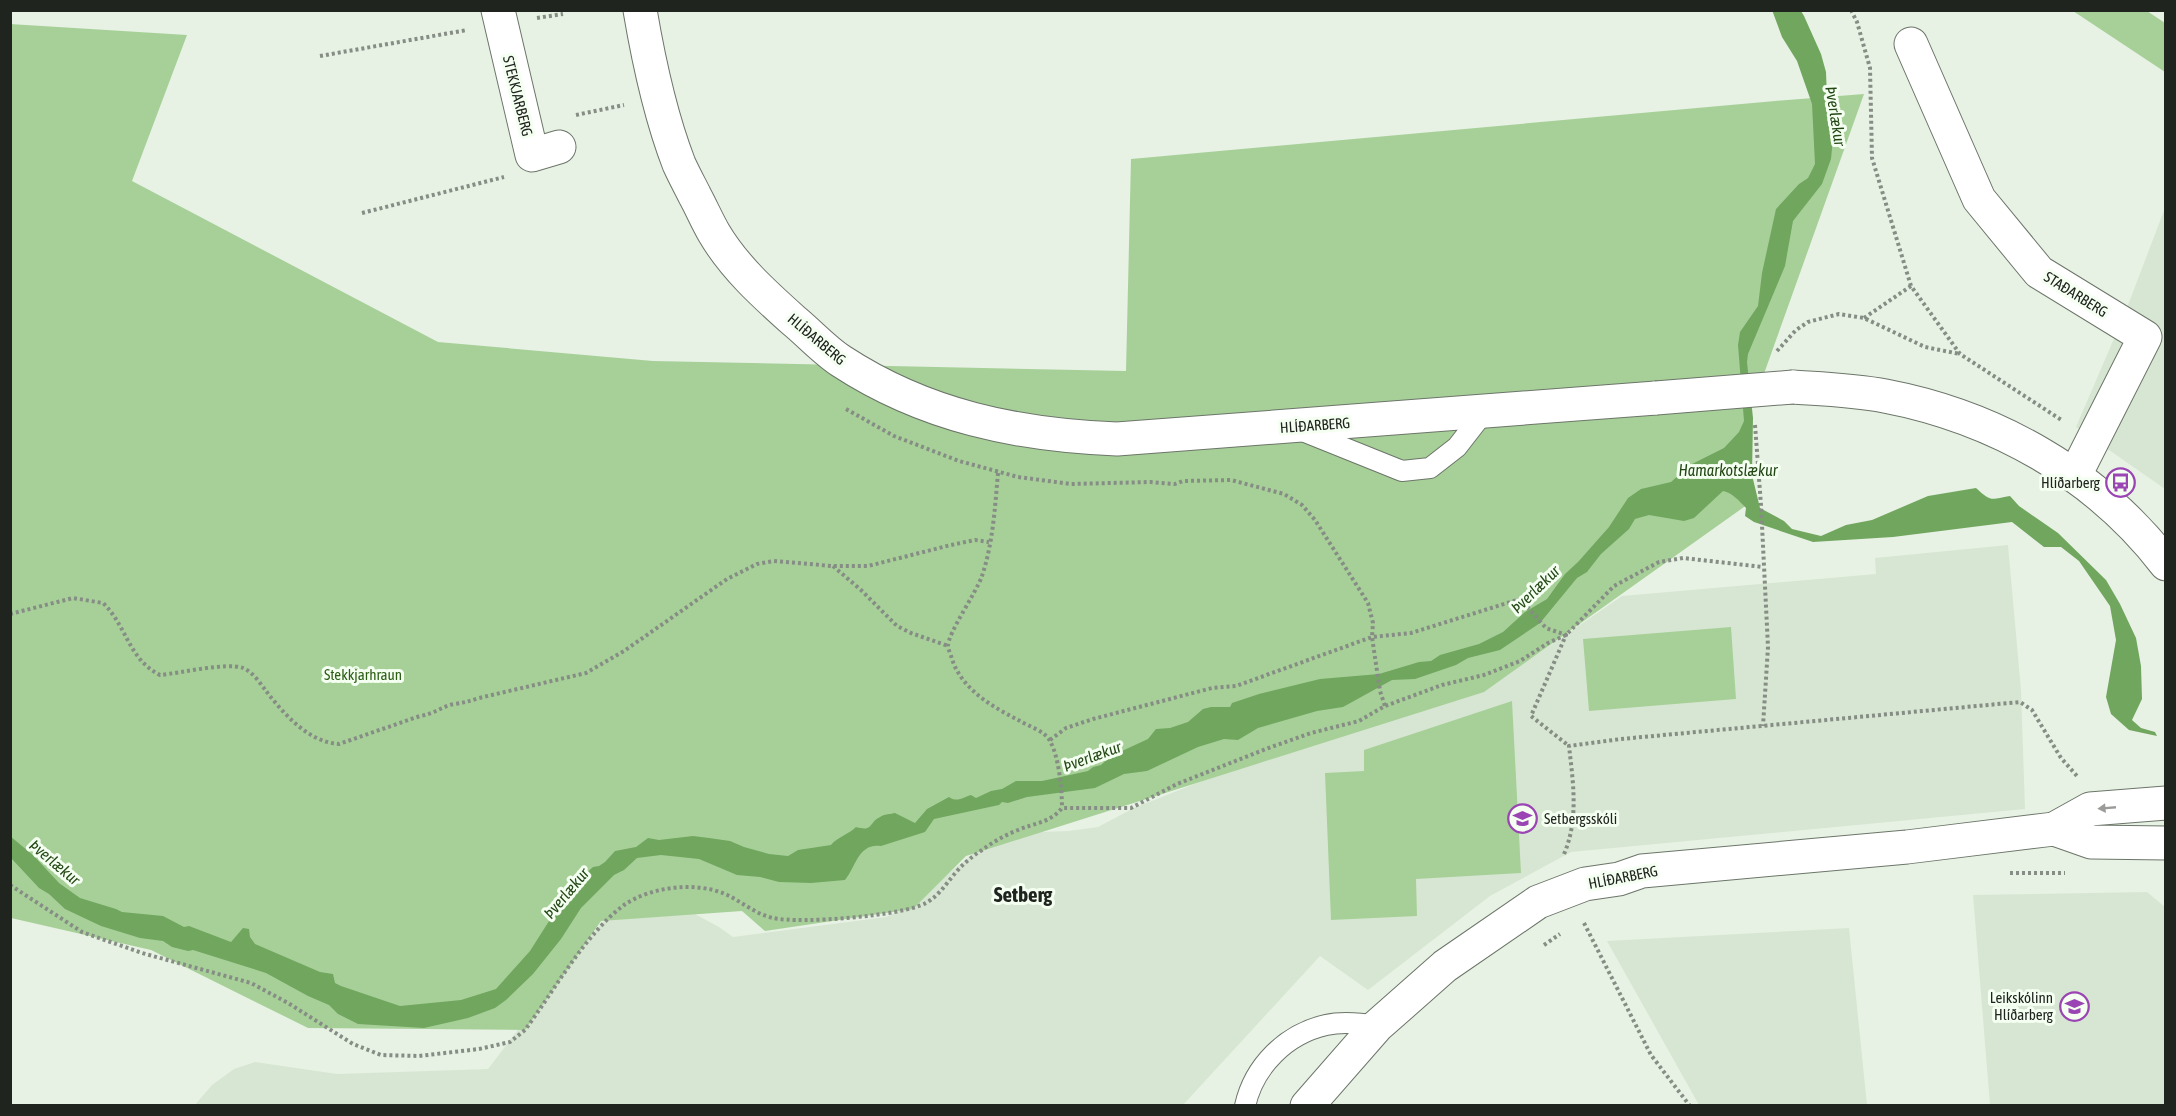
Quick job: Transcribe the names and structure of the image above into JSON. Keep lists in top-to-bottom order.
{
  "streets": {
    "street": ["STEKKJARBERG", "STAÐARBERG", "HLÍÐARBERG"]
  },
  "crossings": [
    ["STAÐARBERG", "HLÍÐARBERG"]
  ],
  "districts": ["Setberg"],
  "water": ["Þverlækur", "Hamarkotslækur"],
  "parks": ["Stekkjarhraun"],
  "places": {
    "bus stop": ["Hlíðarberg"],
    "school or university": ["Setbergsskóli", "Leikskólinn Hlíðarberg"]
  }
}
